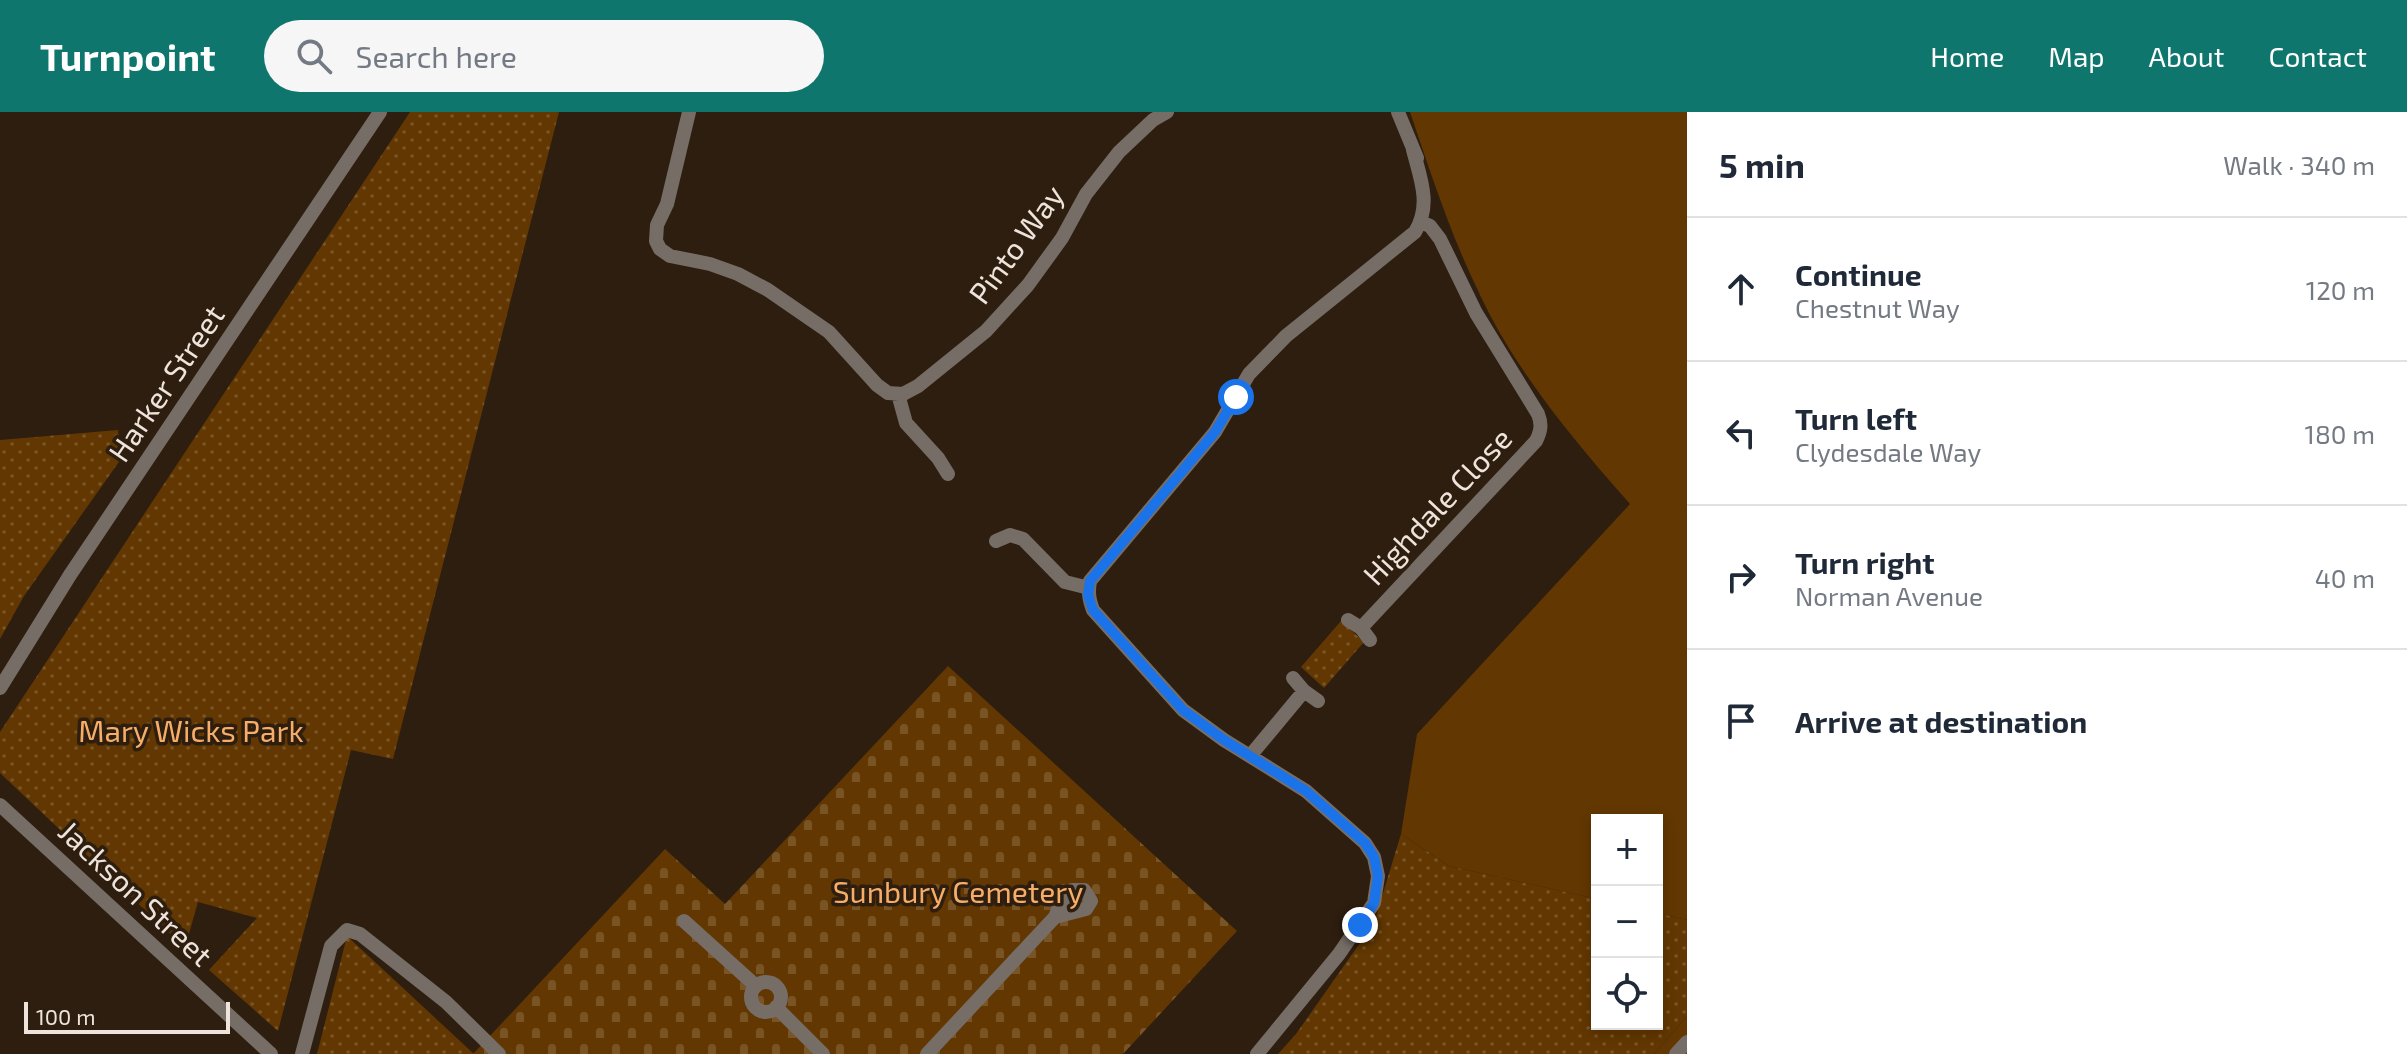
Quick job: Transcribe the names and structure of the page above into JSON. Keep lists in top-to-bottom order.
{
  "streets": {
    "street": [
      "Pinto Way",
      "Harker Street",
      "Highdale Close",
      "Jackson Street"
    ]
  },
  "parks": ["Mary Wicks Park", "Sunbury Cemetery"],
  "scale_bar": "100 m",
  "page": {
    "header": "Turnpoint",
    "search": "Search here",
    "nav": [
      "Home",
      "Map",
      "About",
      "Contact"
    ],
    "heading": ["5 min", "Walk · 340 m"],
    "list": [
      ["Continue", "Chestnut Way", "120 m"],
      ["Turn left", "Clydesdale Way", "180 m"],
      ["Turn right", "Norman Avenue", "40 m"],
      "Arrive at destination"
    ],
    "map_buttons": ["+", "−"],
    "scale": "100 m"
  }
}
